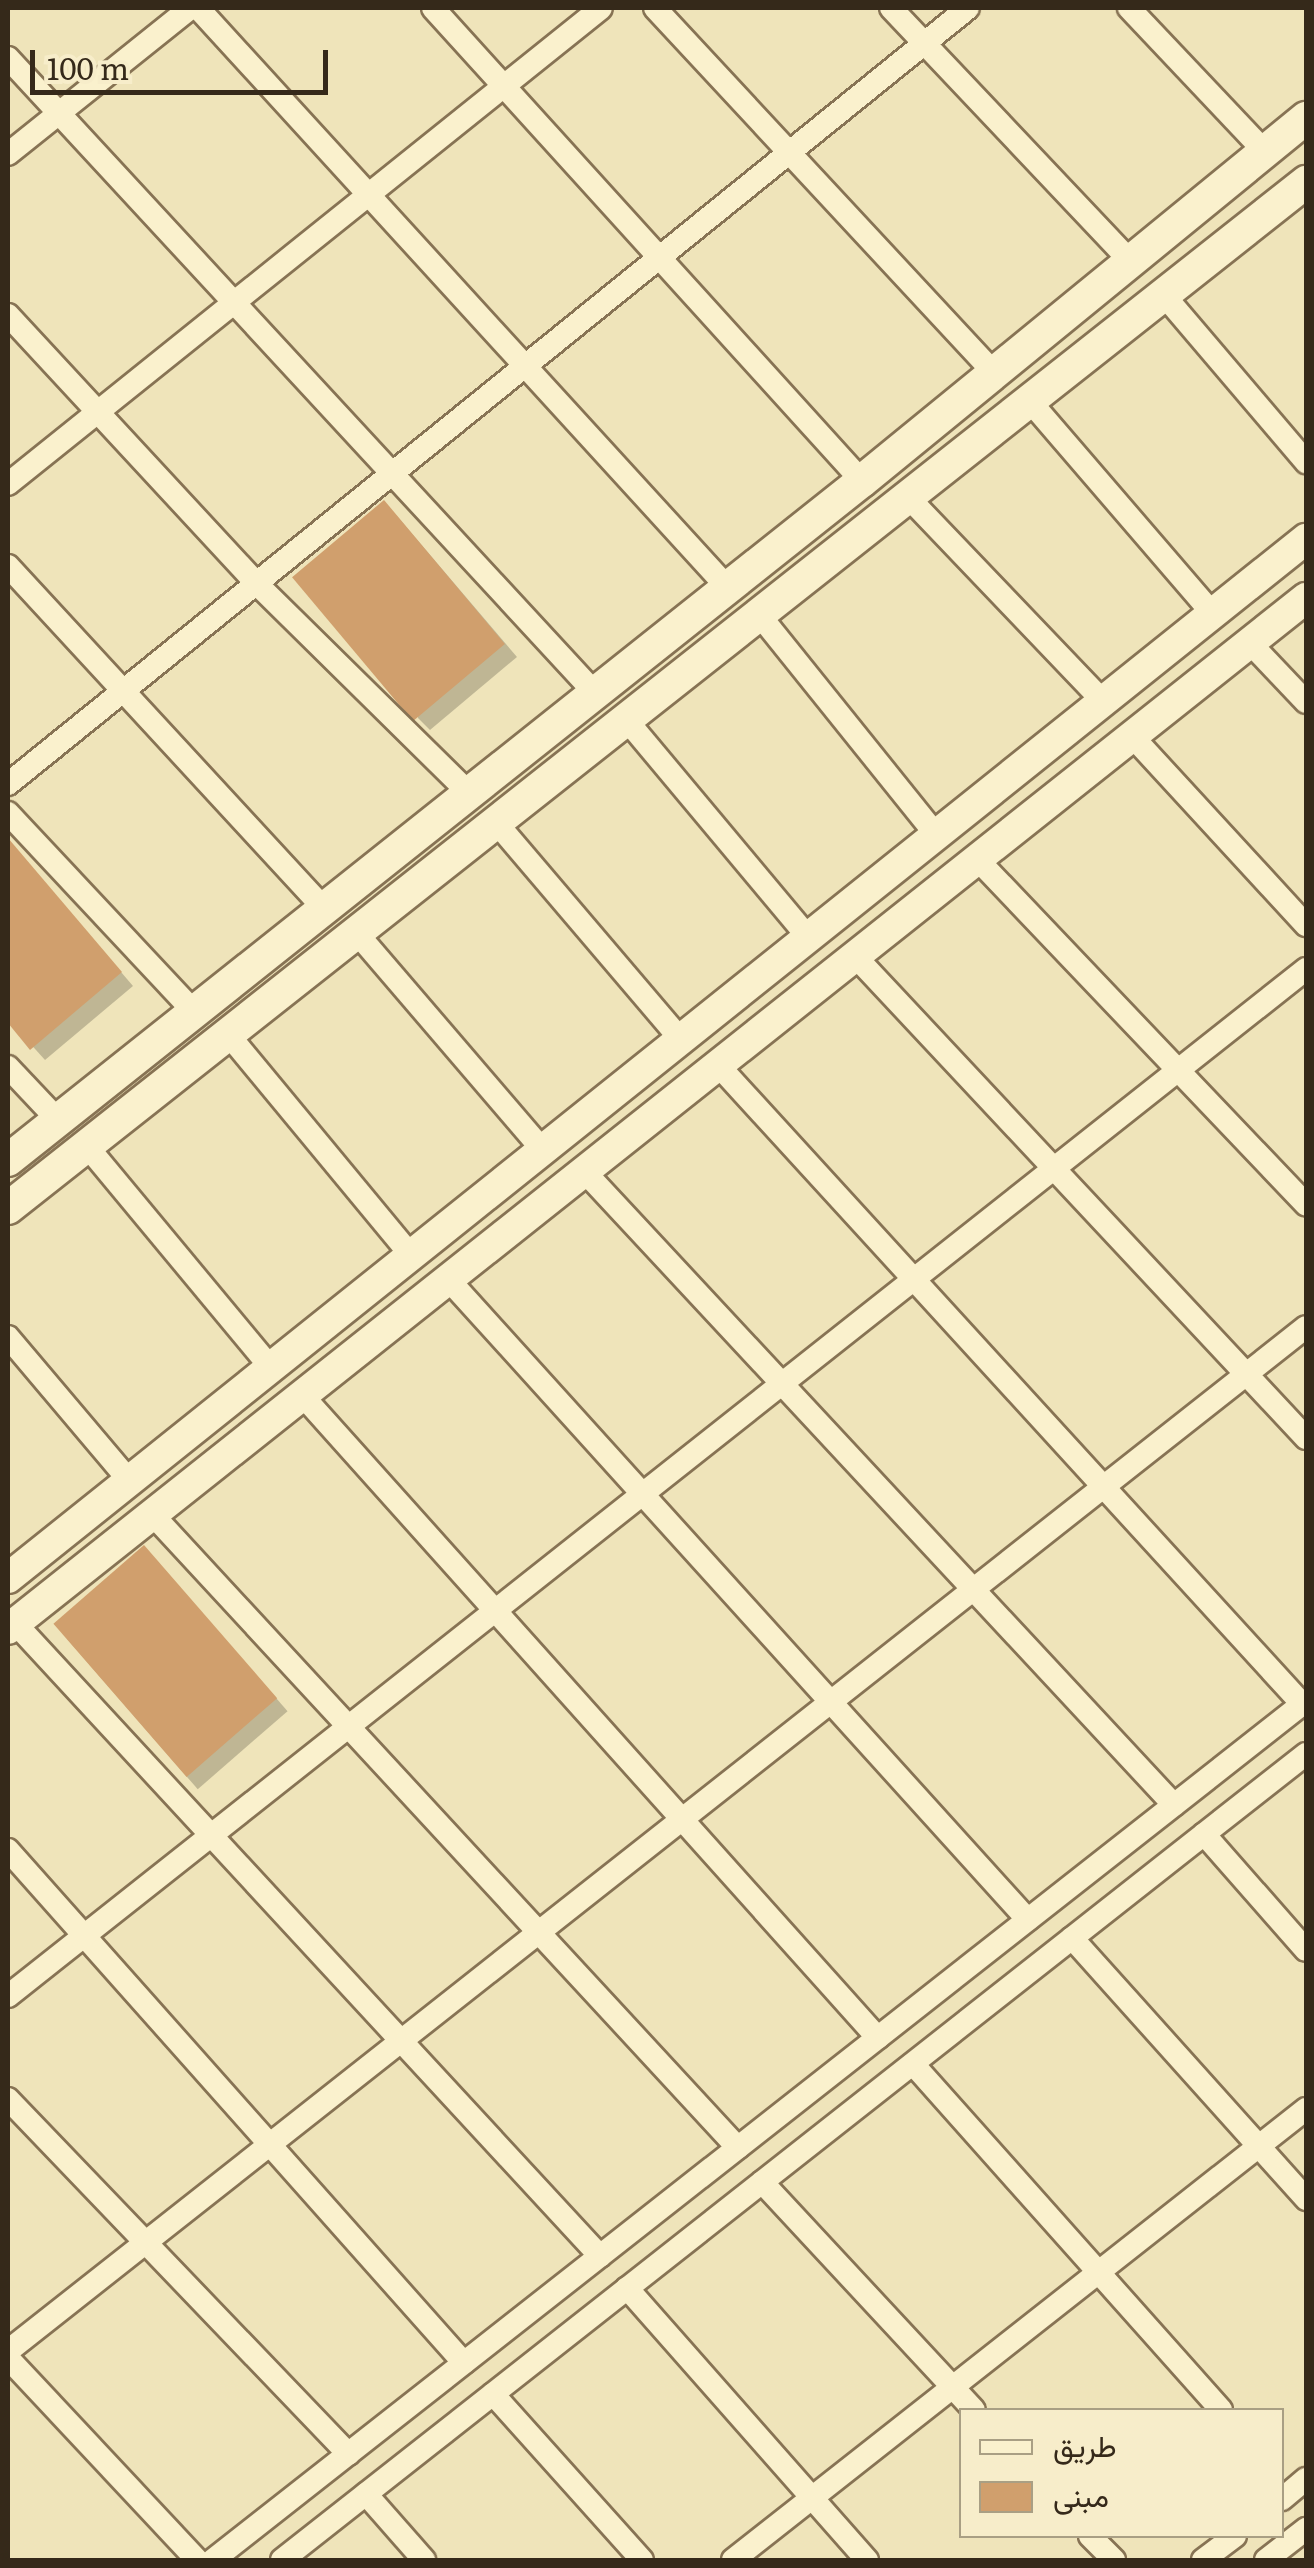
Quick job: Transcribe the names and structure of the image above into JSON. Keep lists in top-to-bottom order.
{
  "legend": ["طريق", "مبنى"],
  "scale_bar": "100 m"
}
